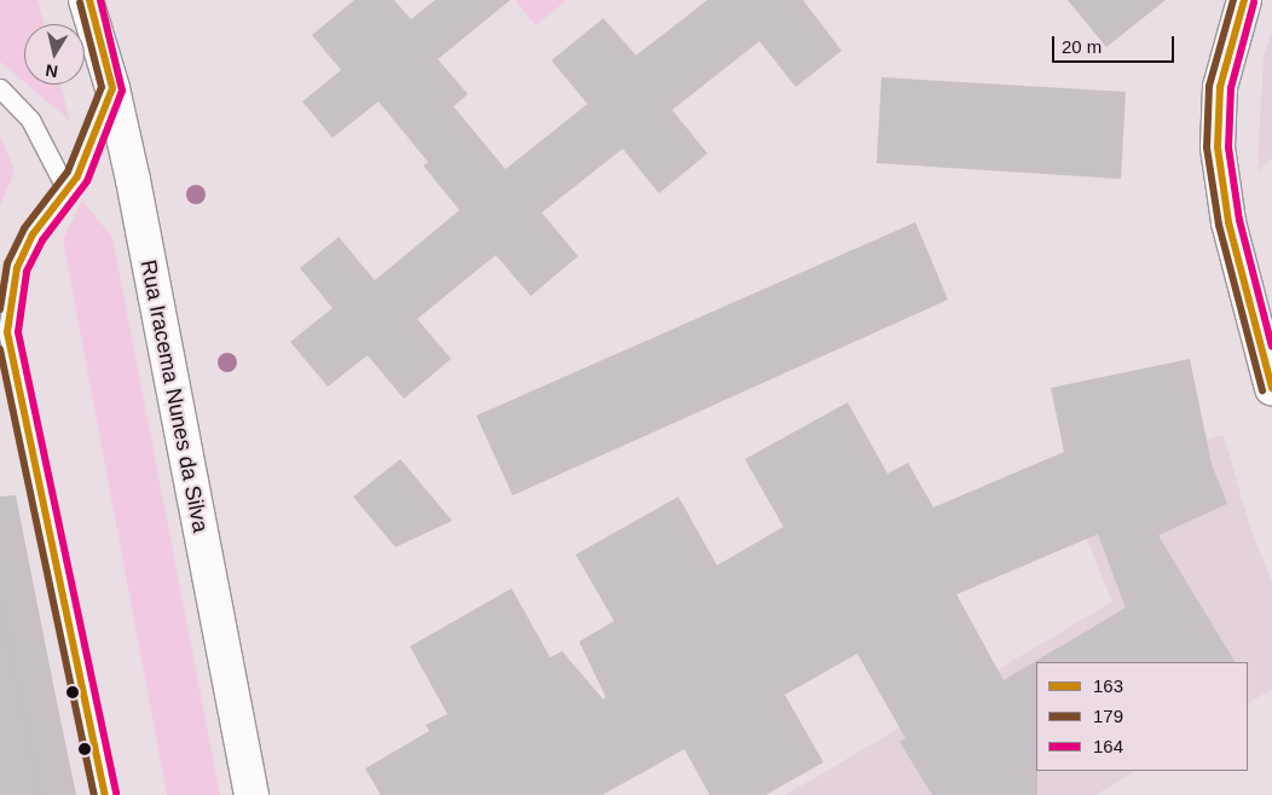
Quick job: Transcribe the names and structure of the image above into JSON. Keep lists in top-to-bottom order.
{
  "streets": {
    "street": ["Rua Iracema Nunes da Silva"]
  },
  "lines": ["transit line 163", "transit line 179", "transit line 164"],
  "legend": ["163", "179", "164"],
  "scale_bar": "20 m",
  "north": "bottom"
}
